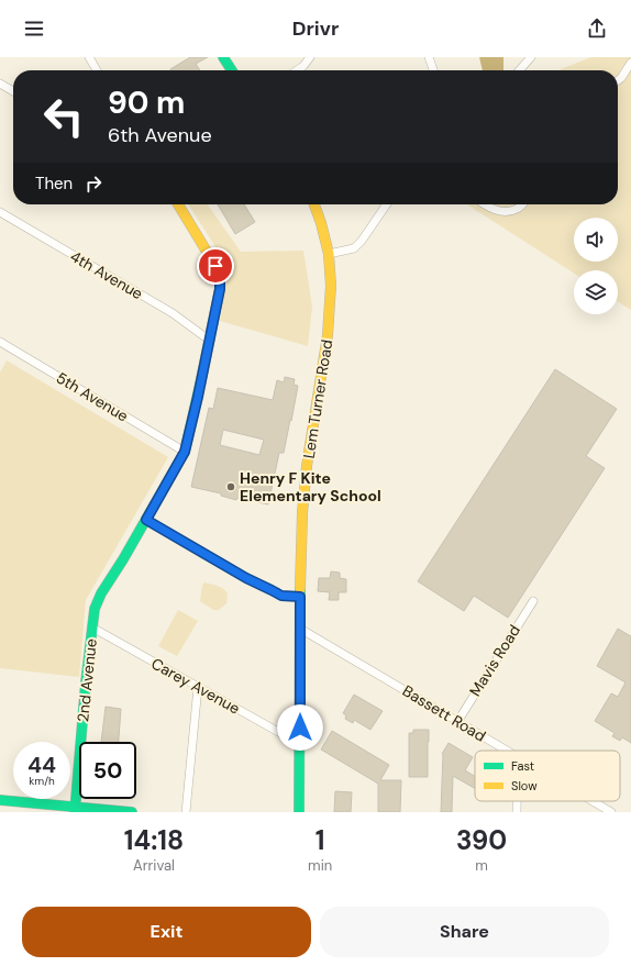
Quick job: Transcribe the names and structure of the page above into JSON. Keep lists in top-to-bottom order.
{
  "streets": {
    "main road": ["Lem Turner Road", "2nd Avenue"],
    "street": [
      "4th Avenue",
      "5th Avenue",
      "Mavis Road",
      "Carey Avenue",
      "Bassett Road"
    ]
  },
  "crossings": [
    ["4th Avenue", "2nd Avenue"],
    ["5th Avenue", "2nd Avenue"],
    ["Lem Turner Road", "Carey Avenue"],
    ["Lem Turner Road", "Bassett Road"],
    ["Mavis Road", "Bassett Road"],
    ["2nd Avenue", "Carey Avenue"]
  ],
  "places": ["Henry F Kite Elementary School"],
  "legend": ["Fast", "Slow"],
  "page": {
    "header": "Drivr",
    "turn": ["90 m", "6th Avenue"],
    "then": "Then",
    "speed": "44 km/h",
    "limit": "50",
    "eta": [
      "14:18",
      "Arrival",
      "1",
      "min",
      "390",
      "m"
    ],
    "buttons": ["Exit", "Share"]
  }
}
